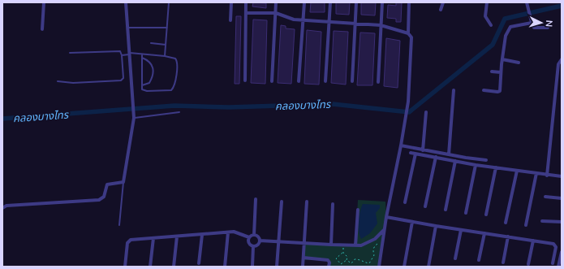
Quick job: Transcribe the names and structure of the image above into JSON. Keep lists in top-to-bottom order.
{
  "water": ["คลองบางไทร"],
  "north": "right"
}
